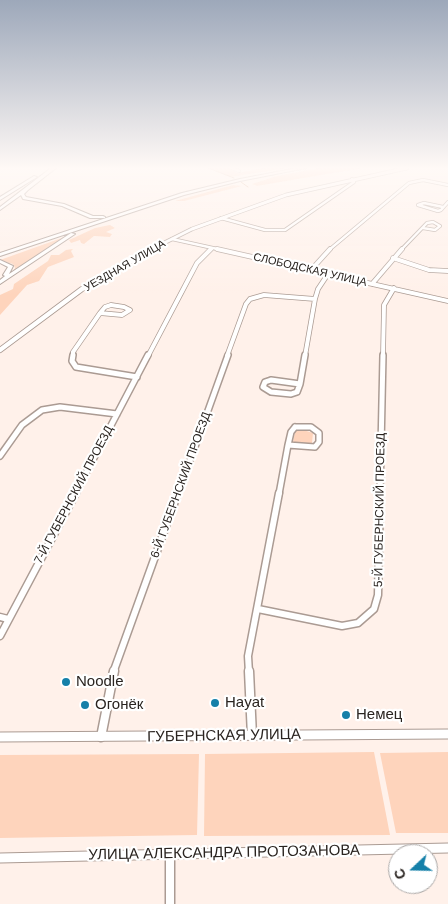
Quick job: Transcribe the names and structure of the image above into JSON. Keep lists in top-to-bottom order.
{
  "streets": {
    "street": [
      "УЕЗДНАЯ УЛИЦА",
      "СЛОБОДСКАЯ УЛИЦА",
      "6-Й ГУБЕРНСКИЙ ПРОЕЗД",
      "7-Й ГУБЕРНСКИЙ ПРОЕЗД",
      "5-Й ГУБЕРНСКИЙ ПРОЕЗД",
      "ГУБЕРНСКАЯ УЛИЦА",
      "УЛИЦА АЛЕКСАНДРА ПРОТОЗАНОВА"
    ]
  },
  "crossings": [
    ["УЕЗДНАЯ УЛИЦА", "СЛОБОДСКАЯ УЛИЦА"],
    ["СЛОБОДСКАЯ УЛИЦА", "5-Й ГУБЕРНСКИЙ ПРОЕЗД"],
    ["6-Й ГУБЕРНСКИЙ ПРОЕЗД", "ГУБЕРНСКАЯ УЛИЦА"]
  ],
  "places": [
    "Noodle",
    "Hayat",
    "Огонёк",
    "Немец"
  ],
  "north": "left"
}
